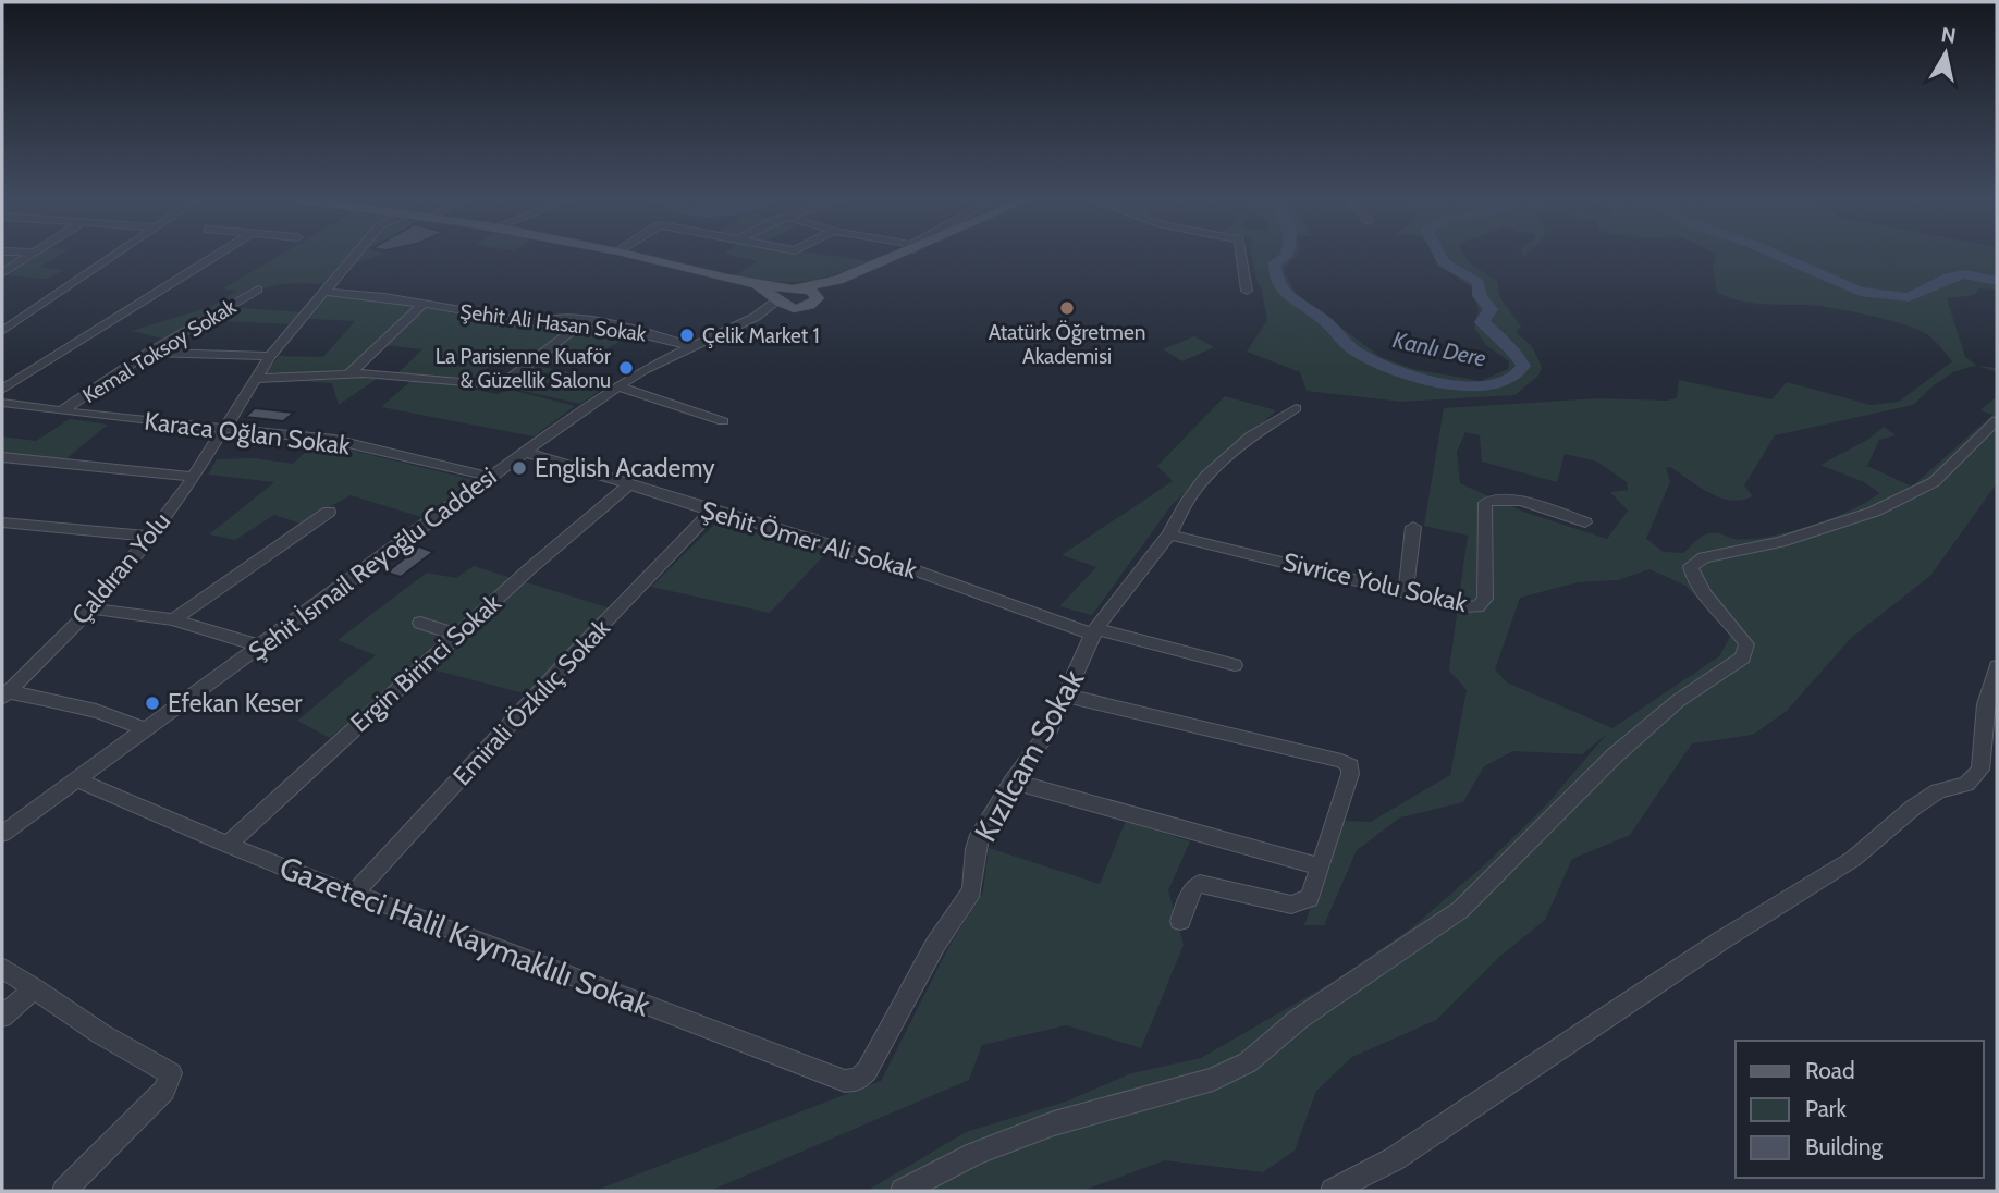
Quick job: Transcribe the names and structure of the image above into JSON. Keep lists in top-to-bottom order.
{
  "streets": {
    "street": [
      "Şehit Ali Hasan Sokak",
      "Kemal Toksoy Sokak",
      "Karaca Oğlan Sokak",
      "Şehit Ömer Ali Sokak",
      "Şehit İsmail Reyoğlu Caddesi",
      "Çaldıran Yolu",
      "Sivrice Yolu Sokak",
      "Ergin Birinci Sokak",
      "Emirali Özkılıç Sokak",
      "Kızılcam Sokak",
      "Gazeteci Halil Kaymaklılı Sokak"
    ]
  },
  "crossings": [
    ["Şehit Ali Hasan Sokak", "Şehit İsmail Reyoğlu Caddesi"],
    ["Şehit Ali Hasan Sokak", "Çaldıran Yolu"],
    ["Kemal Toksoy Sokak", "Karaca Oğlan Sokak"],
    ["Karaca Oğlan Sokak", "Şehit İsmail Reyoğlu Caddesi"],
    ["Karaca Oğlan Sokak", "Çaldıran Yolu"],
    ["Şehit Ömer Ali Sokak", "Şehit İsmail Reyoğlu Caddesi"],
    ["Şehit Ömer Ali Sokak", "Ergin Birinci Sokak"],
    ["Şehit Ömer Ali Sokak", "Emirali Özkılıç Sokak"],
    ["Şehit Ömer Ali Sokak", "Kızılcam Sokak"],
    ["Şehit İsmail Reyoğlu Caddesi", "Gazeteci Halil Kaymaklılı Sokak"],
    ["Sivrice Yolu Sokak", "Kızılcam Sokak"],
    ["Ergin Birinci Sokak", "Gazeteci Halil Kaymaklılı Sokak"],
    ["Emirali Özkılıç Sokak", "Gazeteci Halil Kaymaklılı Sokak"],
    ["Kızılcam Sokak", "Gazeteci Halil Kaymaklılı Sokak"]
  ],
  "water": ["Kanlı Dere"],
  "places": [
    "Atatürk Öğretmen Akademisi",
    "Çelik Market 1",
    "La Parisienne Kuaför & Güzellik Salonu",
    "English Academy",
    "Efekan Keser"
  ],
  "legend": ["Road", "Park", "Building"],
  "north": "top"
}
